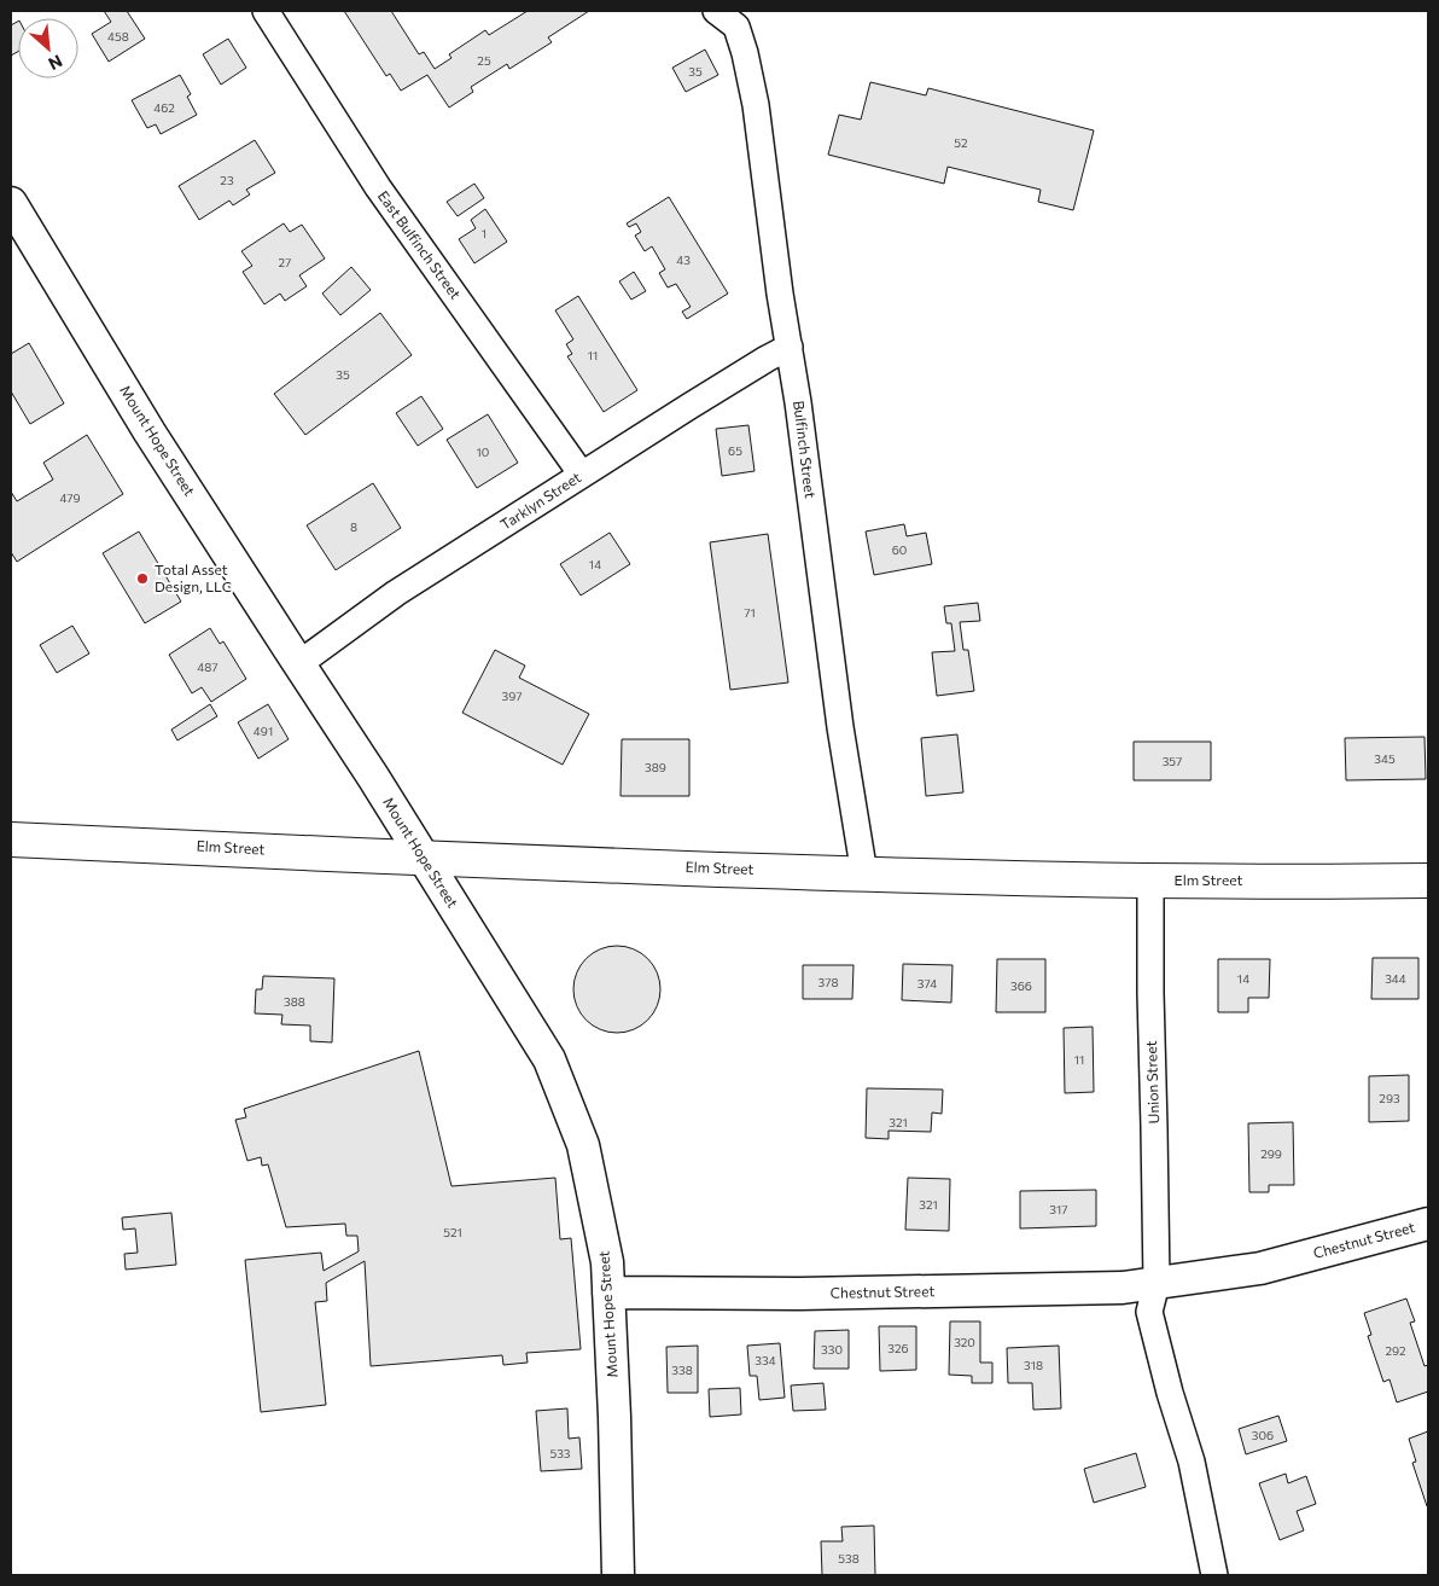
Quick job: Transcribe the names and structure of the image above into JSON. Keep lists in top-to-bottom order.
{
  "streets": {
    "main road": ["Elm Street"],
    "street": [
      "East Bulfinch Street",
      "Mount Hope Street",
      "Bulfinch Street",
      "Tarklyn Street",
      "Union Street",
      "Chestnut Street"
    ]
  },
  "crossings": [
    ["East Bulfinch Street", "Tarklyn Street"],
    ["Mount Hope Street", "Tarklyn Street"],
    ["Mount Hope Street", "Elm Street"],
    ["Mount Hope Street", "Chestnut Street"],
    ["Bulfinch Street", "Tarklyn Street"],
    ["Bulfinch Street", "Elm Street"],
    ["Elm Street", "Union Street"],
    ["Union Street", "Chestnut Street"]
  ],
  "places": ["Total Asset Design, LLC"],
  "house_numbers": [
    "458",
    "25",
    "35",
    "462",
    "52",
    "23",
    "1",
    "43",
    "27",
    "11",
    "35",
    "65",
    "10",
    "479",
    "8",
    "60",
    "14",
    "71",
    "487",
    "397",
    "491",
    "345",
    "357",
    "389",
    "14",
    "344",
    "378",
    "374",
    "366",
    "388",
    "11",
    "293",
    "321",
    "299",
    "321",
    "317",
    "521",
    "320",
    "326",
    "330",
    "292",
    "334",
    "318",
    "338",
    "306",
    "533",
    "538"
  ],
  "north": "bottom right"
}
